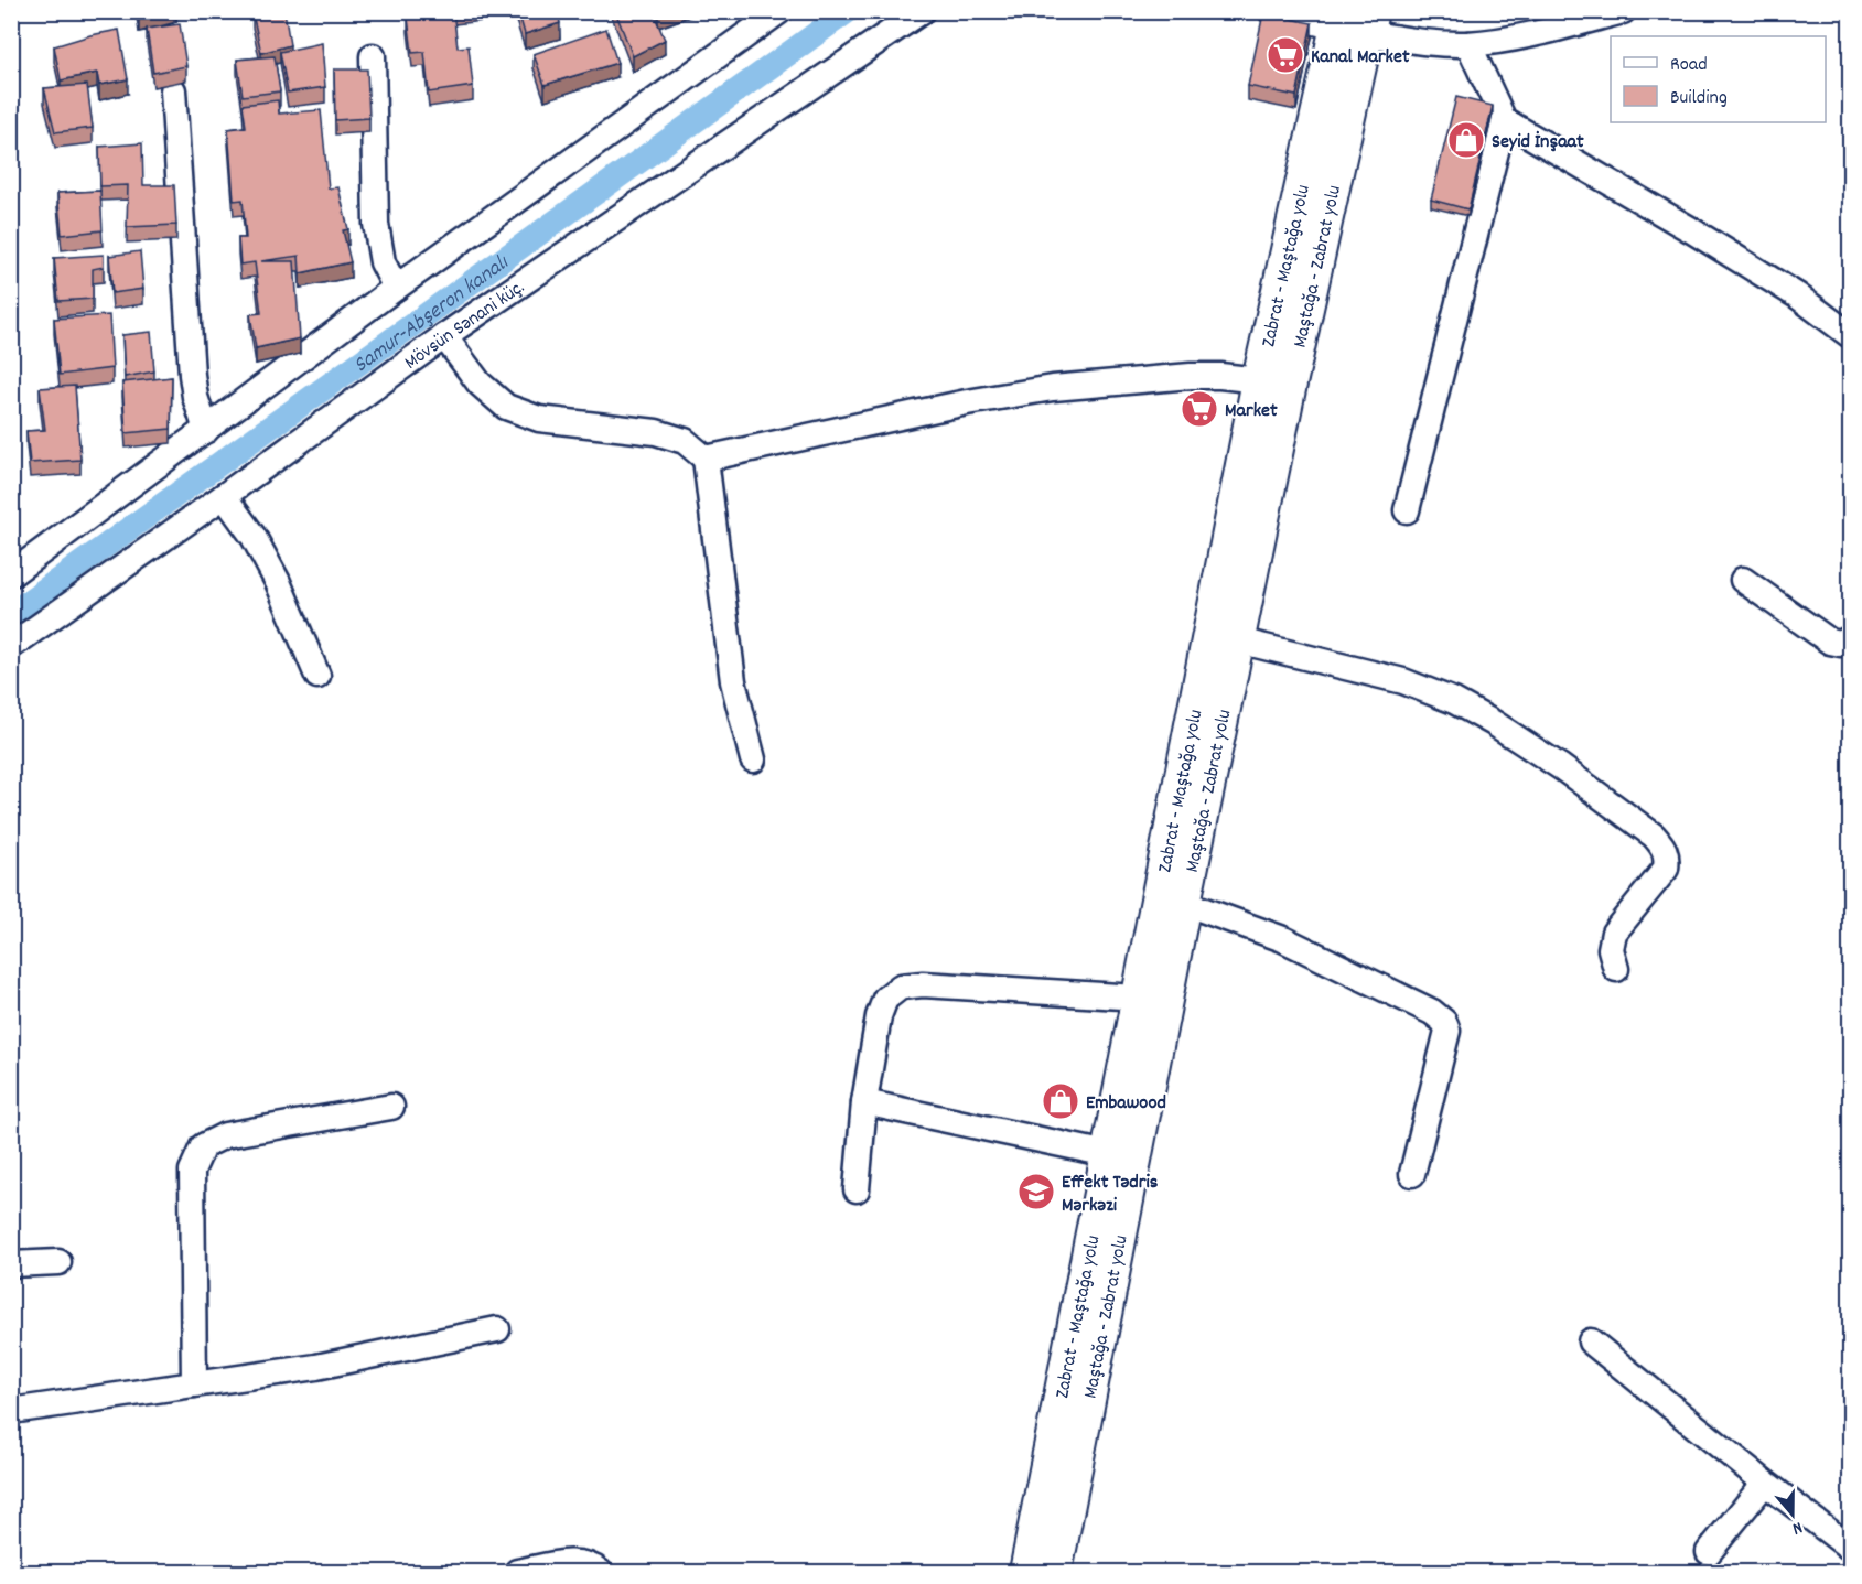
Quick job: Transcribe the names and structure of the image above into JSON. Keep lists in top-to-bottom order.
{
  "streets": {
    "main road": ["Zabrat - Maştağa yolu", "Maştağa - Zabrat yolu"],
    "street": ["Mövsün Sənani küç."]
  },
  "crossings": [
    ["Zabrat - Maştağa yolu", "Maştağa - Zabrat yolu"]
  ],
  "water": ["Samur-Abşeron kanalı"],
  "places": {
    "supermarket": ["Kanal Market", "Market"],
    "shop": ["Seyid İnşaat", "Embawood"],
    "school or university": ["Effekt Tədris Mərkəzi"]
  },
  "legend": ["Road", "Building"],
  "north": "bottom"
}
